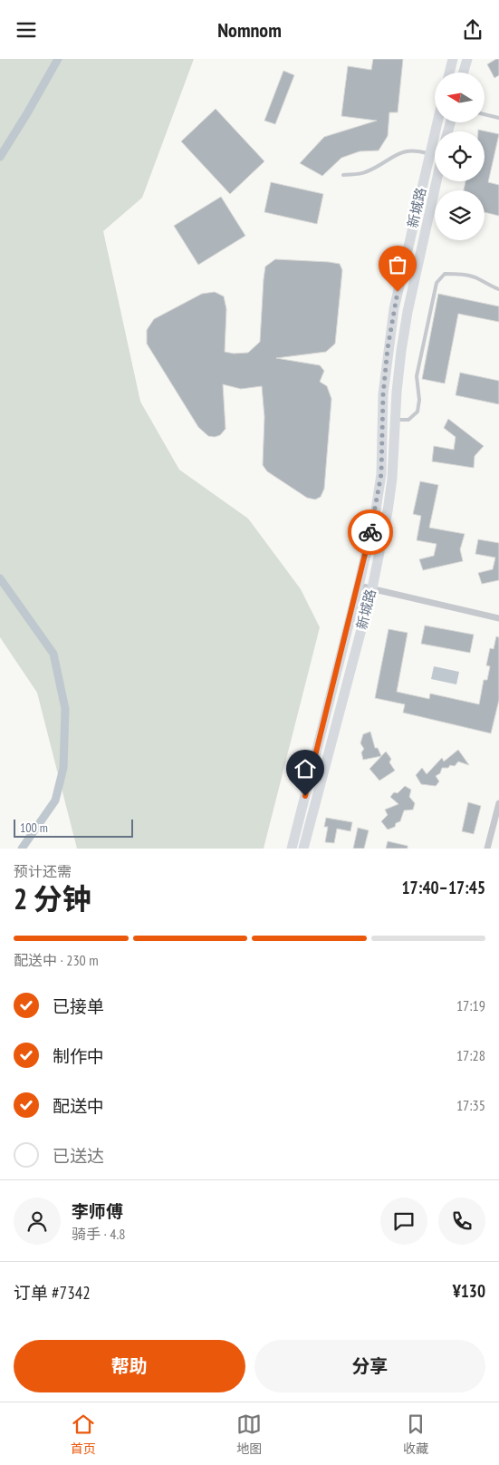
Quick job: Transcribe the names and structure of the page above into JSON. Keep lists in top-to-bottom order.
{
  "streets": {
    "main road": ["新城路"]
  },
  "scale_bar": "100 m",
  "north": "left",
  "page": {
    "header": "Nomnom",
    "scale": "100 m",
    "heading": ["2 分钟", "预计还需", "17:40–17:45"],
    "panel": [
      "李师傅",
      "骑手 · 4.8",
      "订单 #7342",
      "¥130"
    ],
    "bar": "配送中 · 230 m",
    "list": [
      ["已接单", "17:19"],
      ["制作中", "17:28"],
      ["配送中", "17:35"],
      "已送达"
    ],
    "buttons": ["帮助", "分享"],
    "tabs": ["首页", "地图", "收藏"]
  }
}
